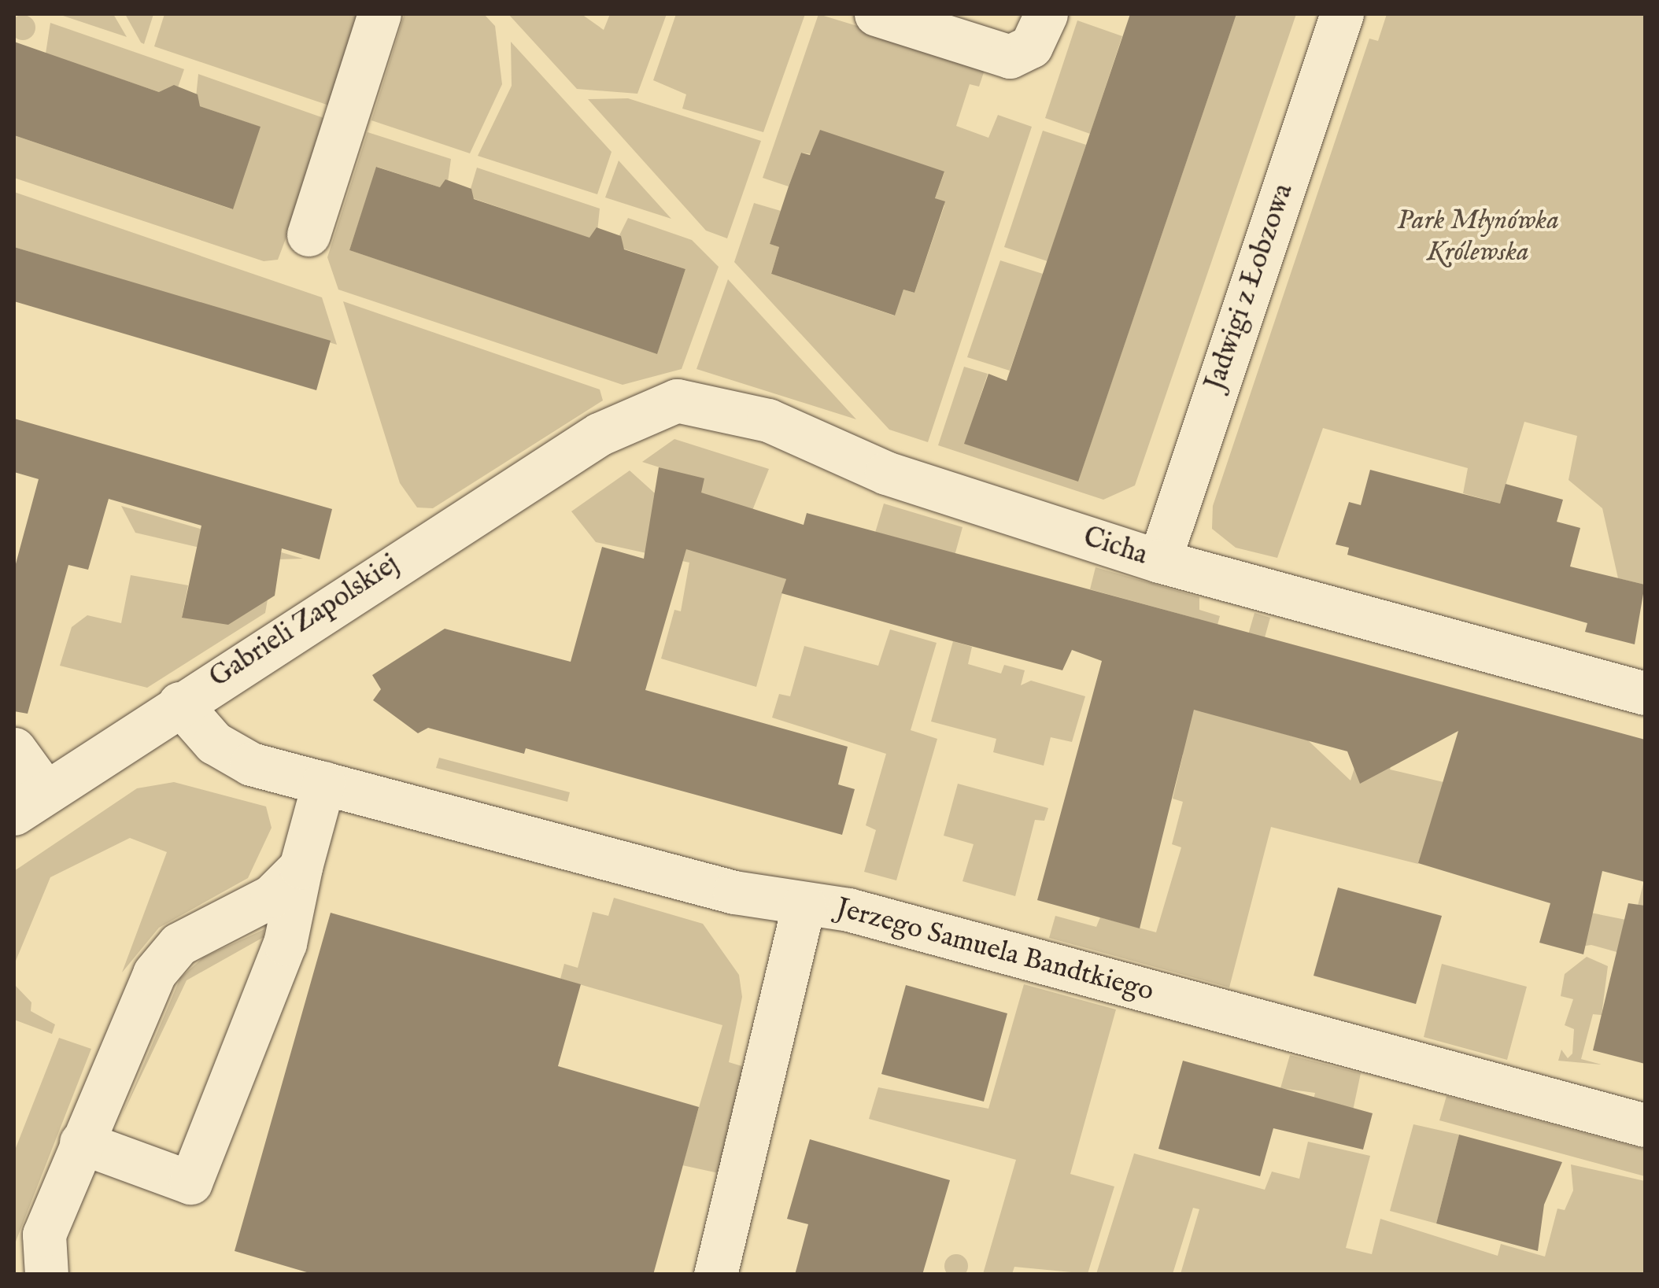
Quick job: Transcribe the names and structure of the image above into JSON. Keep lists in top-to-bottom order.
{
  "streets": {
    "street": [
      "Jadwigi z Łobzowa",
      "Cicha",
      "Gabrieli Zapolskiej",
      "Jerzego Samuela Bandtkiego"
    ]
  },
  "crossings": [
    ["Jadwigi z Łobzowa", "Cicha"],
    ["Cicha", "Gabrieli Zapolskiej"],
    ["Gabrieli Zapolskiej", "Jerzego Samuela Bandtkiego"]
  ],
  "parks": ["Park Młynówka Królewska"]
}
